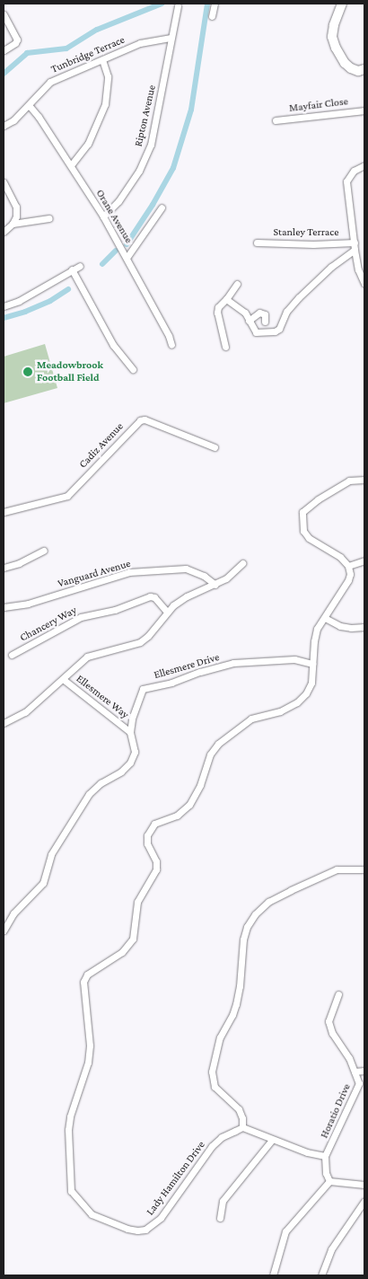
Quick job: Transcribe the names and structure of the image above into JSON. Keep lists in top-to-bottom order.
{
  "streets": {
    "street": [
      "Tunbridge Terrace",
      "Mayfair Close",
      "Ripton Avenue",
      "Orane Avenue",
      "Stanley Terrace",
      "Cadiz Avenue",
      "Vanguard Avenue",
      "Chancery Way",
      "Ellesmere Drive",
      "Ellesmere Way",
      "Horatio Drive",
      "Lady Hamilton Drive"
    ]
  },
  "crossings": [
    ["Tunbridge Terrace", "Ripton Avenue"],
    ["Tunbridge Terrace", "Orane Avenue"],
    ["Ripton Avenue", "Orane Avenue"],
    ["Ellesmere Drive", "Ellesmere Way"],
    ["Ellesmere Drive", "Lady Hamilton Drive"]
  ],
  "places": ["Meadowbrook Football Field"]
}
